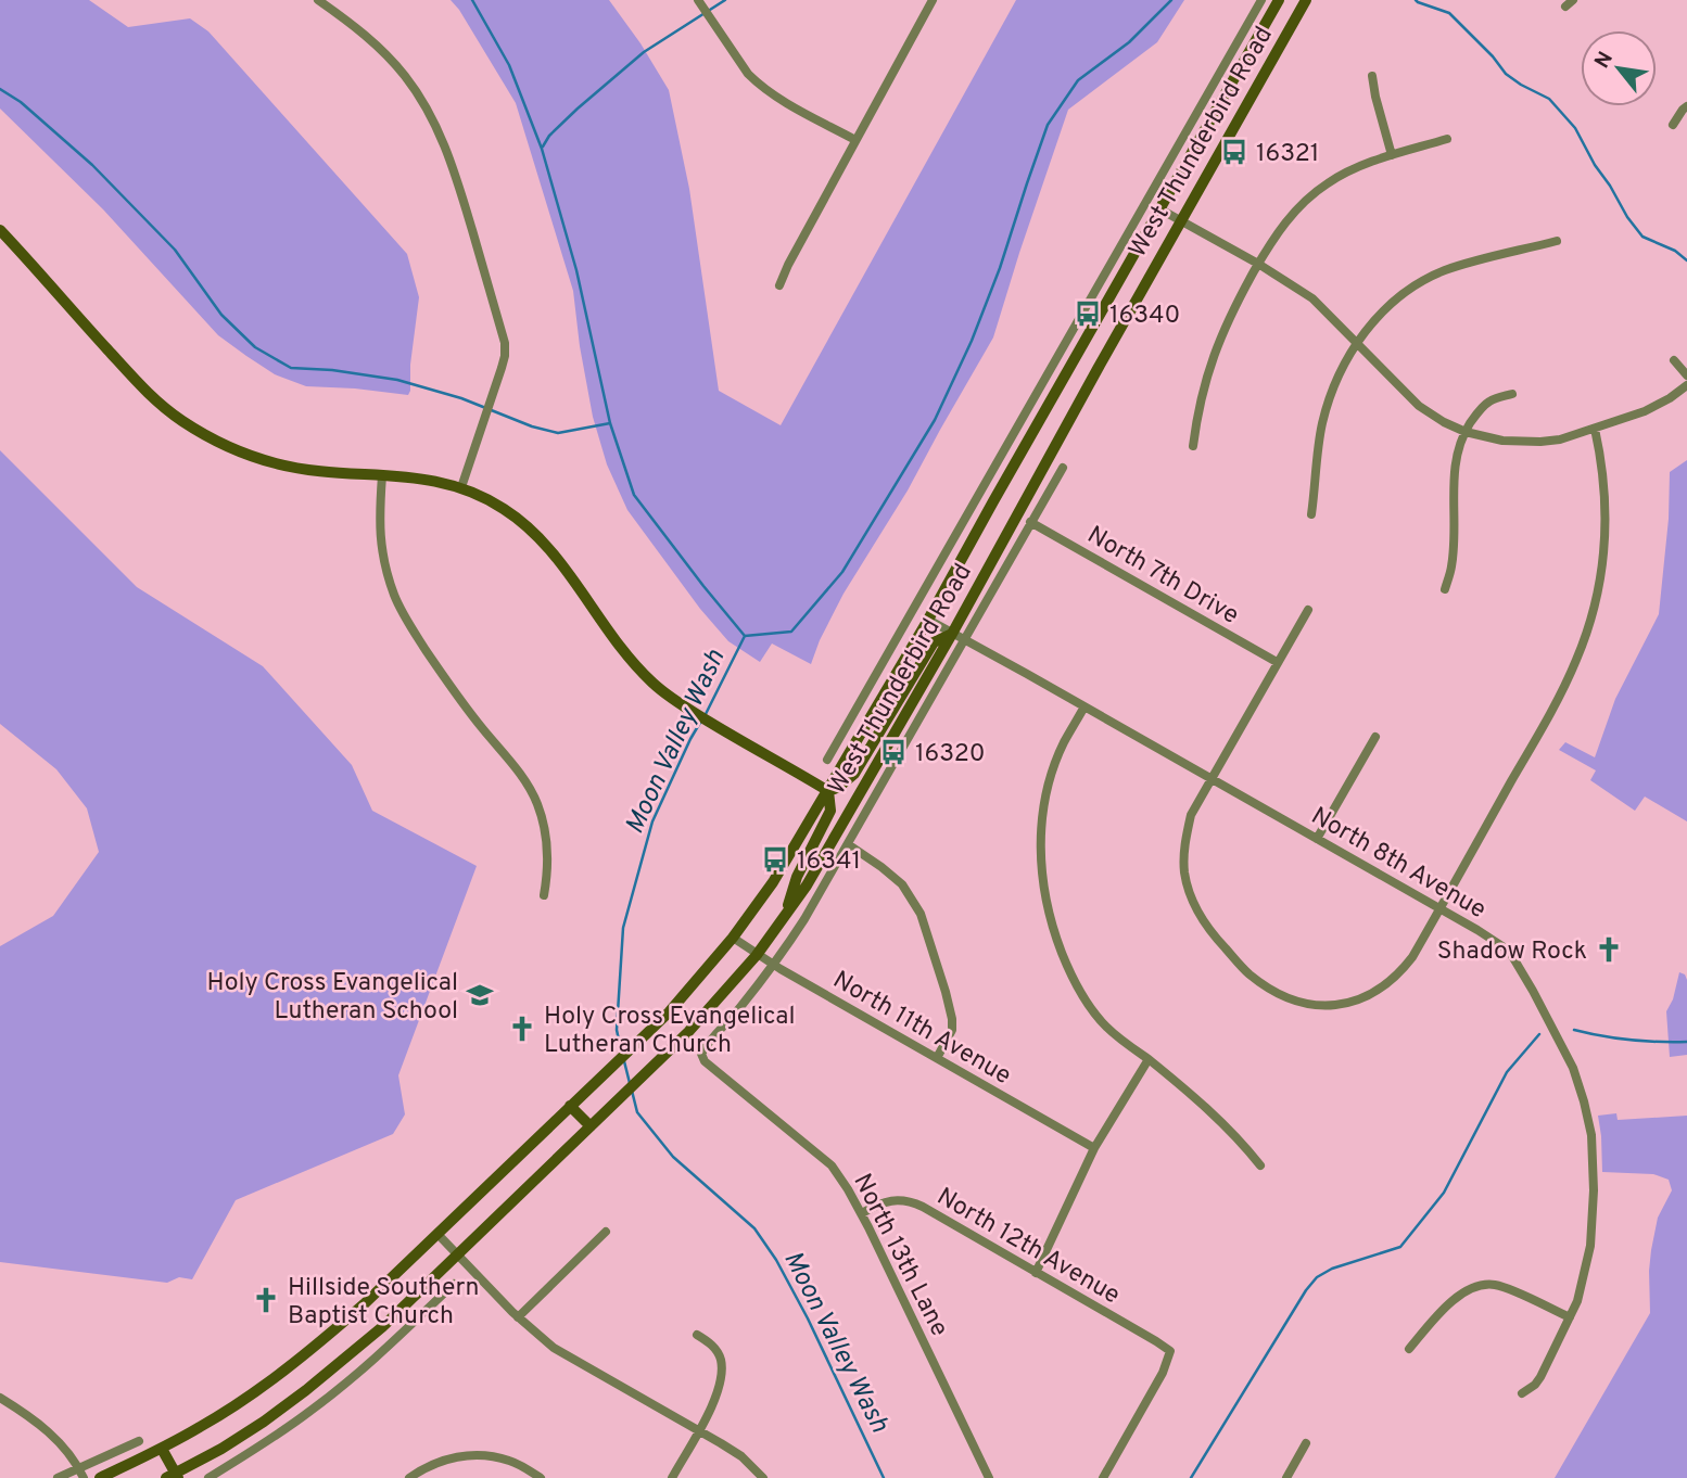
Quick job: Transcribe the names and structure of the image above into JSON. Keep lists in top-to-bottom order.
{
  "streets": {
    "main road": ["West Thunderbird Road"],
    "street": [
      "North 7th Drive",
      "North 8th Avenue",
      "North 11th Avenue",
      "North 12th Avenue",
      "North 13th Lane"
    ]
  },
  "crossings": [
    ["West Thunderbird Road", "North 7th Drive"],
    ["West Thunderbird Road", "North 8th Avenue"],
    ["West Thunderbird Road", "North 11th Avenue"],
    ["West Thunderbird Road", "North 13th Lane"],
    ["North 12th Avenue", "North 13th Lane"]
  ],
  "water": ["Moon Valley Wash"],
  "places": {
    "bus stop": [
      "16321",
      "16340",
      "16320",
      "16341"
    ],
    "church": ["Shadow Rock", "Holy Cross Evangelical Lutheran Church", "Hillside Southern Baptist Church"],
    "school or university": ["Holy Cross Evangelical Lutheran School"]
  },
  "north": "top left"
}
